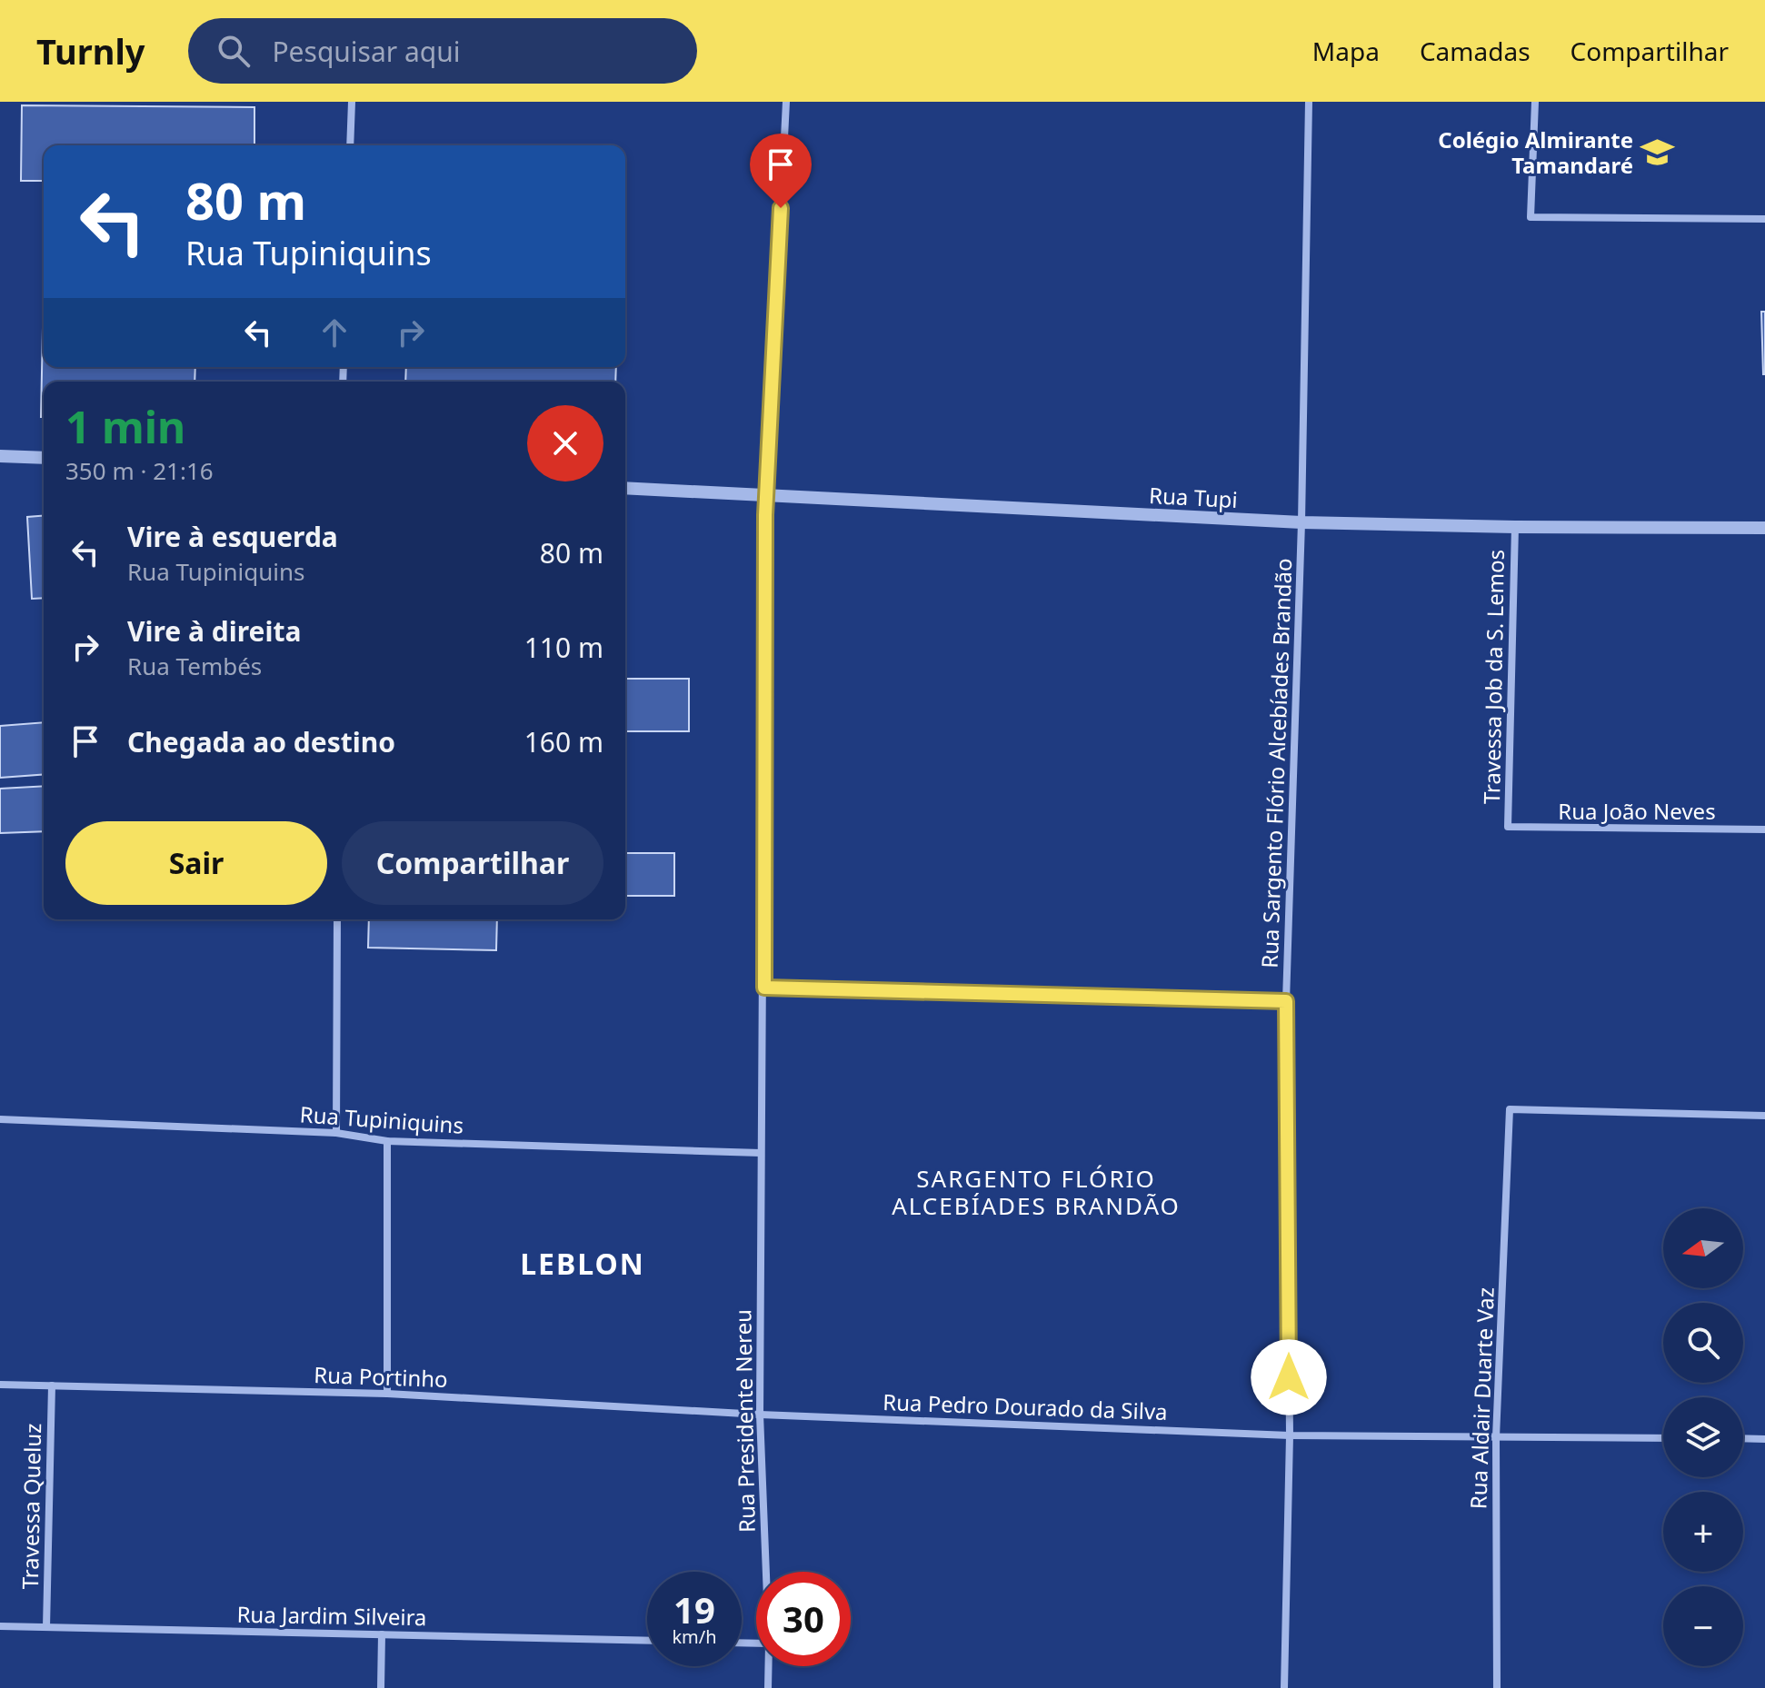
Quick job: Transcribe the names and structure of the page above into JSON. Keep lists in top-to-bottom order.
{
  "streets": {
    "street": [
      "Rua Tupi",
      "Travessa Job da S. Lemos",
      "Rua Sargento Flório Alcebíades Brandão",
      "Rua João Neves",
      "Rua Tupiniquins",
      "Rua Portinho",
      "Rua Aldair Duarte Vaz",
      "Rua Pedro Dourado da Silva",
      "Rua Presidente Nereu",
      "Travessa Queluz",
      "Rua Jardim Silveira"
    ]
  },
  "crossings": [
    ["Rua Tupi", "Travessa Job da S. Lemos"],
    ["Rua Tupi", "Rua Sargento Flório Alcebíades Brandão"],
    ["Rua Tupi", "Rua Presidente Nereu"],
    ["Travessa Job da S. Lemos", "Rua João Neves"],
    ["Rua Sargento Flório Alcebíades Brandão", "Rua Pedro Dourado da Silva"],
    ["Rua Tupiniquins", "Rua Presidente Nereu"],
    ["Rua Portinho", "Rua Pedro Dourado da Silva"],
    ["Rua Portinho", "Rua Presidente Nereu"],
    ["Rua Portinho", "Travessa Queluz"],
    ["Rua Aldair Duarte Vaz", "Rua Pedro Dourado da Silva"],
    ["Rua Pedro Dourado da Silva", "Rua Presidente Nereu"],
    ["Travessa Queluz", "Rua Jardim Silveira"]
  ],
  "districts": ["SARGENTO FLÓRIO ALCEBÍADES BRANDÃO", "LEBLON"],
  "places": {
    "school or university": ["Colégio Almirante Tamandaré"]
  },
  "north": "left",
  "page": {
    "header": "Turnly",
    "search": "Pesquisar aqui",
    "nav": ["Mapa", "Camadas", "Compartilhar"],
    "turn": ["80 m", "Rua Tupiniquins"],
    "heading": ["1 min", "350 m · 21:16"],
    "list": [
      {
        "name": "Vire à esquerda",
        "note": "Rua Tupiniquins",
        "value": "80 m"
      },
      {
        "name": "Vire à direita",
        "note": "Rua Tembés",
        "value": "110 m"
      },
      {
        "name": "Chegada ao destino",
        "value": "160 m"
      }
    ],
    "buttons": ["Sair", "Compartilhar"],
    "map_buttons": ["+", "−"],
    "speed": "19 km/h",
    "limit": "30"
  }
}
